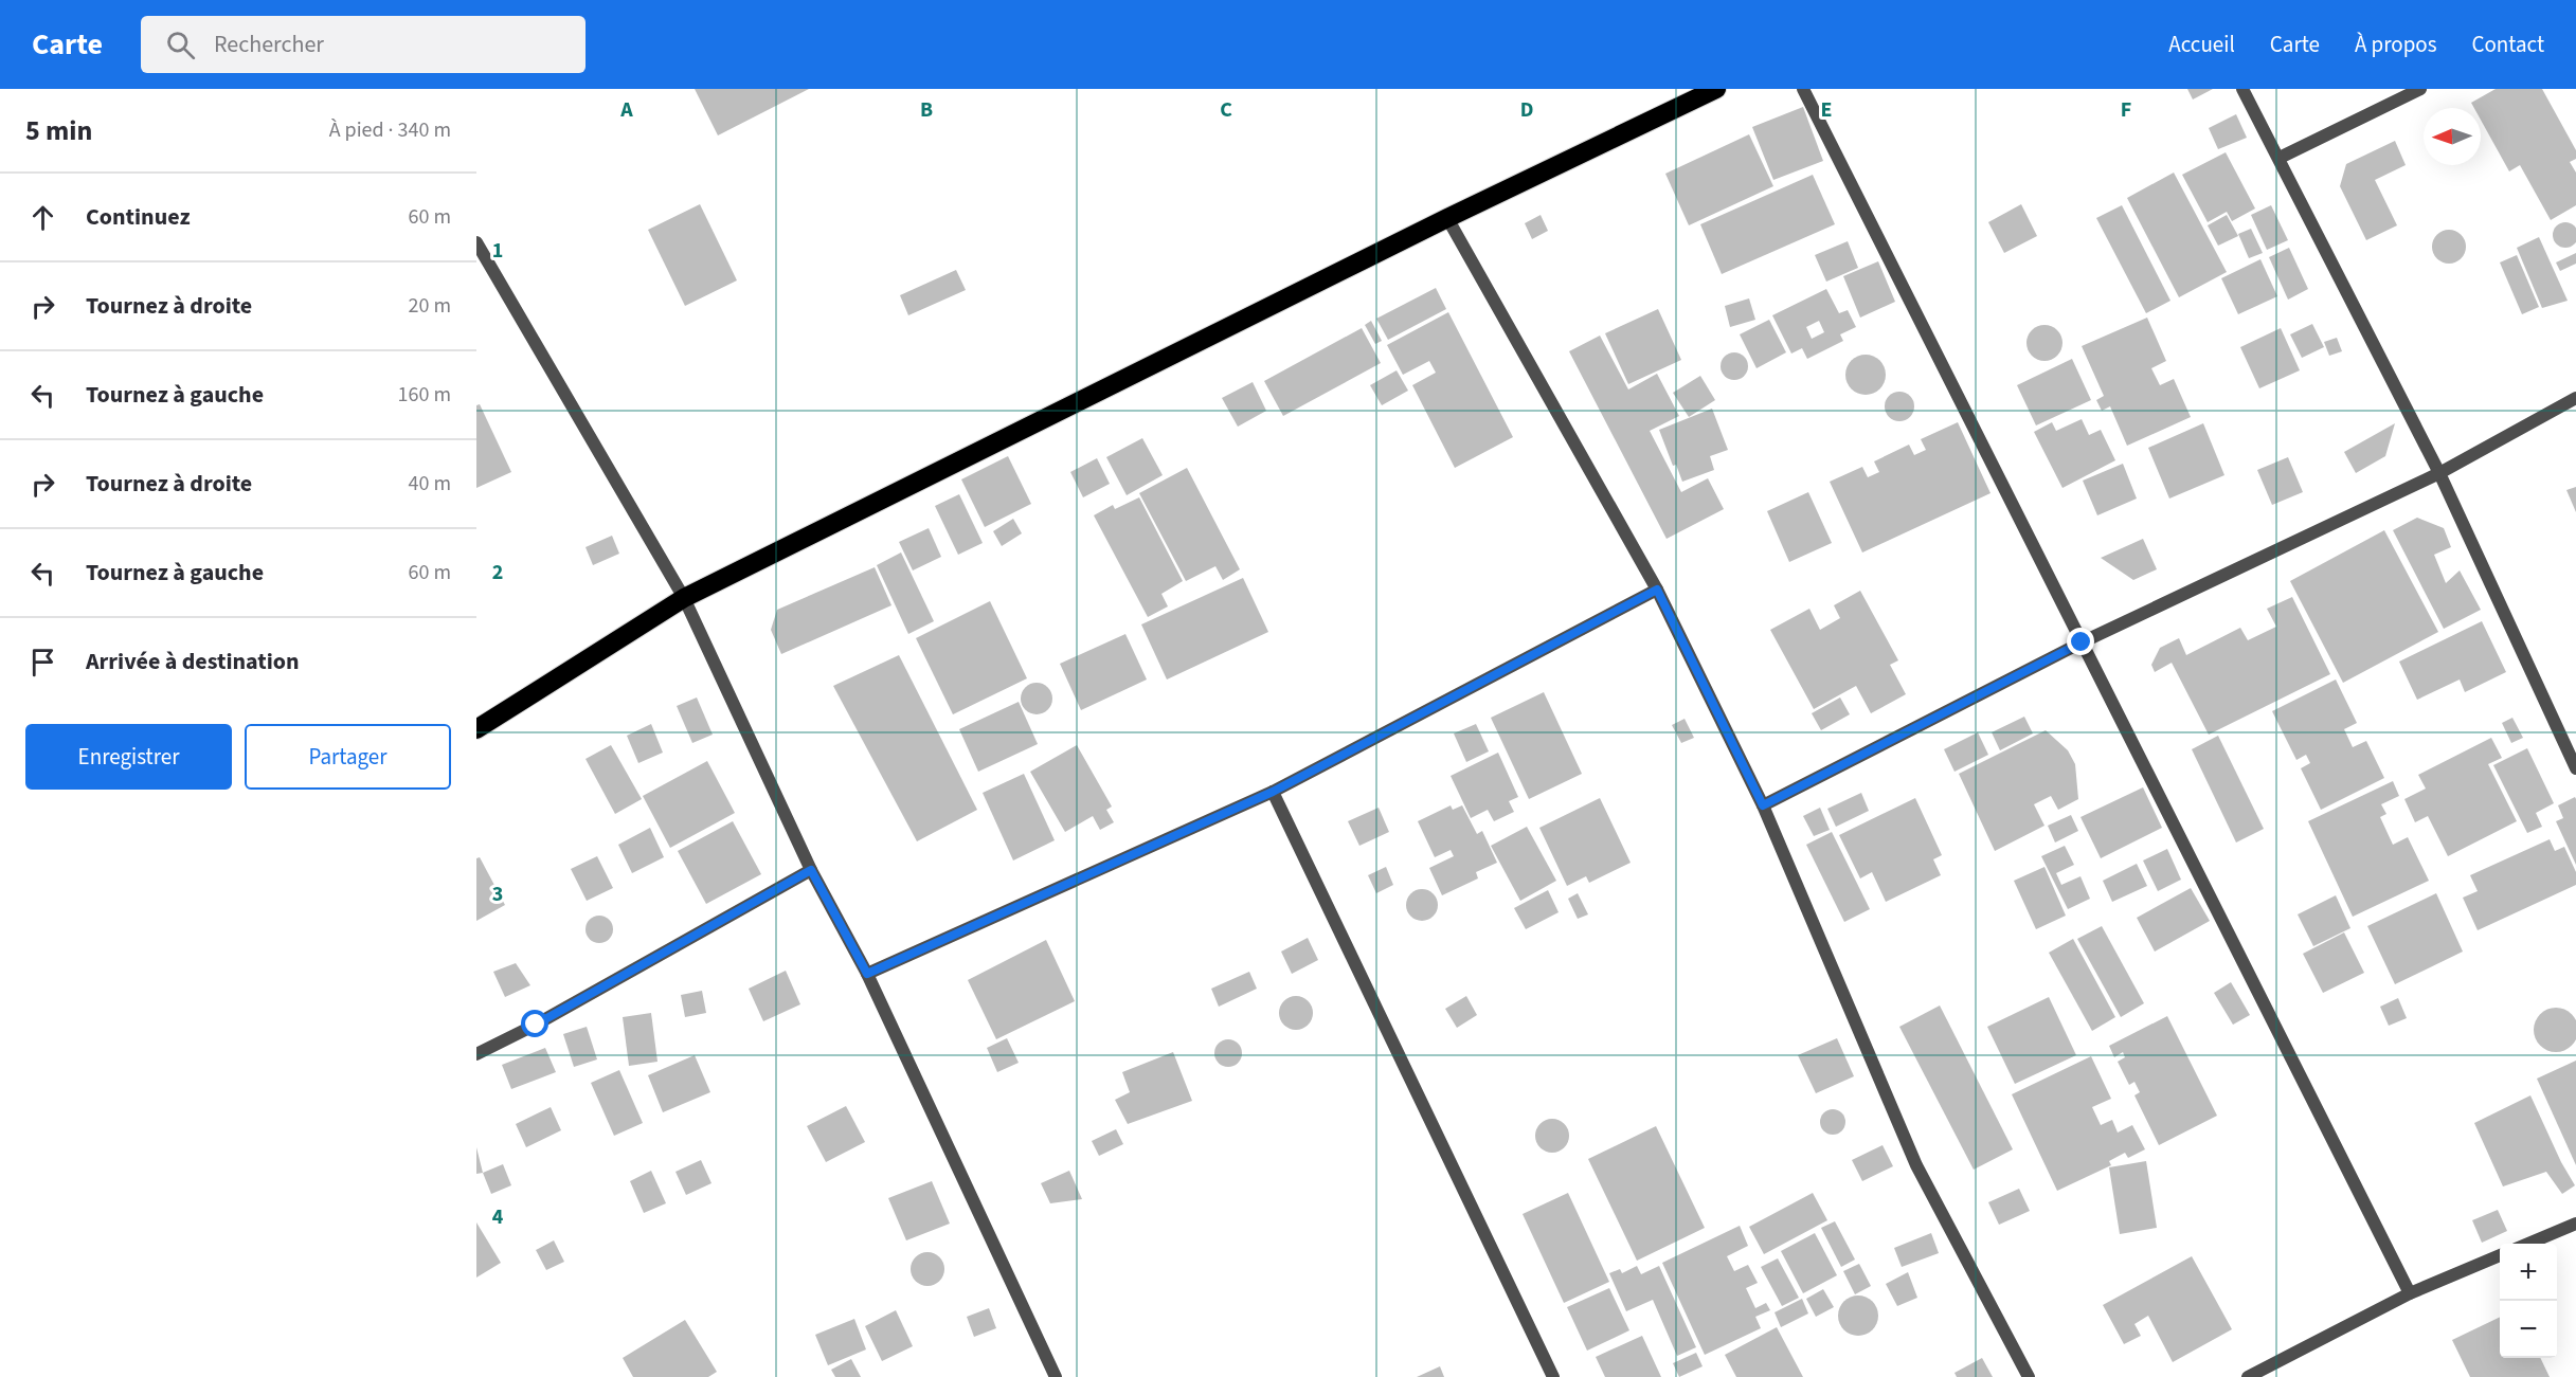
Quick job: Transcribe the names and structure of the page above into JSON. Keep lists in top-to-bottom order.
{
  "north": "left",
  "page": {
    "header": "Carte",
    "search": "Rechercher",
    "nav": [
      "Accueil",
      "Carte",
      "À propos",
      "Contact"
    ],
    "heading": ["5 min", "À pied · 340 m"],
    "list": [
      ["Continuez", "60 m"],
      ["Tournez à droite", "20 m"],
      ["Tournez à gauche", "160 m"],
      ["Tournez à droite", "40 m"],
      ["Tournez à gauche", "60 m"],
      "Arrivée à destination"
    ],
    "buttons": ["Enregistrer", "Partager"],
    "map_buttons": ["+", "−"]
  },
  "grid": {
    "columns": [
      "A",
      "B",
      "C",
      "D",
      "E",
      "F"
    ],
    "rows": [
      "1",
      "2",
      "3",
      "4"
    ]
  }
}
